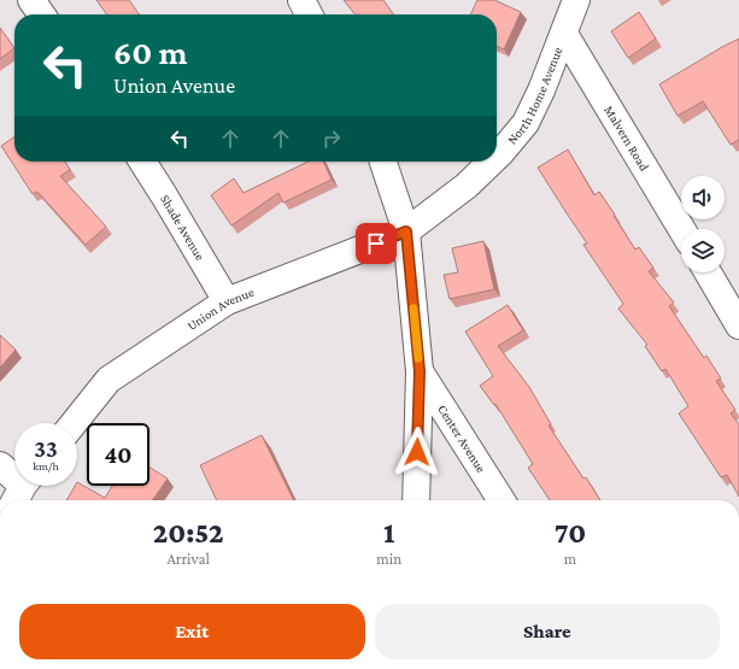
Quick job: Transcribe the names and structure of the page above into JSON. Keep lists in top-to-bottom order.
{
  "streets": {
    "street": [
      "North Home Avenue",
      "Malvern Road",
      "Shade Avenue",
      "Union Avenue",
      "Center Avenue"
    ]
  },
  "crossings": [
    ["North Home Avenue", "Malvern Road"],
    ["North Home Avenue", "Union Avenue"],
    ["Shade Avenue", "Union Avenue"]
  ],
  "page": {
    "turn": ["60 m", "Union Avenue"],
    "speed": "33 km/h",
    "limit": "40",
    "eta": [
      "20:52",
      "Arrival",
      "1",
      "min",
      "70",
      "m"
    ],
    "buttons": ["Exit", "Share"]
  }
}
